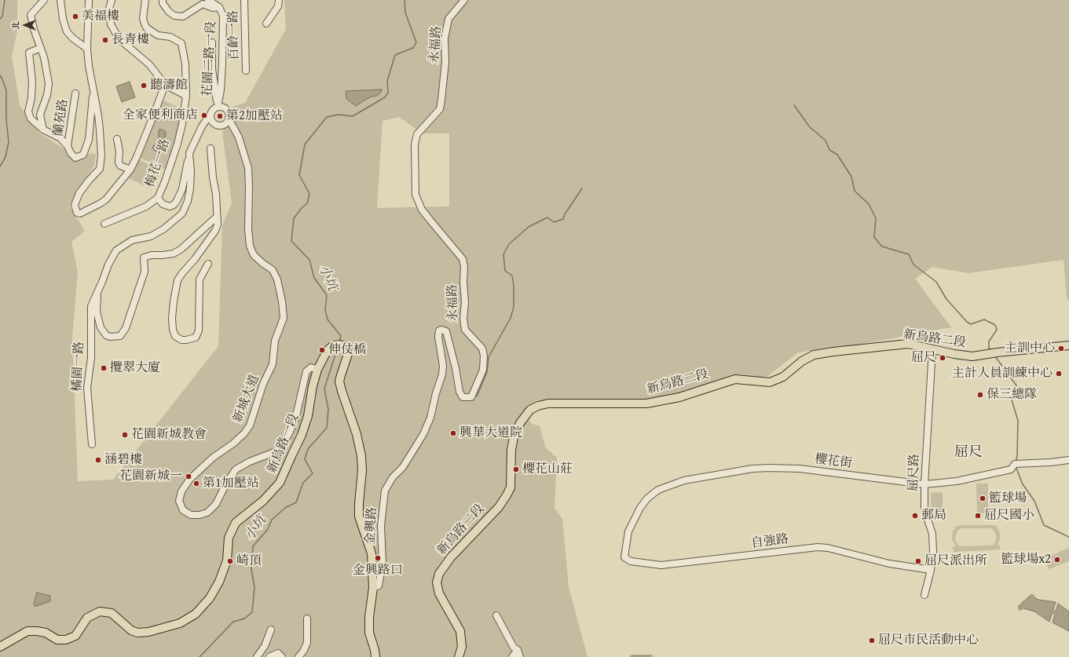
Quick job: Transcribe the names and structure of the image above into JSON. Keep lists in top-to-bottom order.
{
  "streets": {
    "main road": ["新烏路二段", "新烏路一段"],
    "street": [
      "百齡一路",
      "永福路",
      "花園二路一段",
      "蘭苑路",
      "梅花一路",
      "橘園一路",
      "新城大道",
      "櫻花街",
      "屈尺路",
      "金興路",
      "自強路"
    ]
  },
  "crossings": [
    ["永福路", "金興路"],
    ["花園二路一段", "新城大道"],
    ["新烏路二段", "屈尺路"],
    ["新城大道", "新烏路一段"],
    ["新烏路一段", "金興路"],
    ["櫻花街", "屈尺路"],
    ["櫻花街", "自強路"],
    ["屈尺路", "自強路"]
  ],
  "districts": ["屈尺"],
  "water": ["小坑"],
  "places": [
    "美福樓",
    "長青樓",
    "聽濤館",
    "全家便利商店",
    "第2加壓站",
    "主訓中心",
    "伸仗橋",
    "屈尺",
    "攬翠大廈",
    "主計人員訓練中心",
    "保三總隊",
    "興華大道院",
    "花園新城教會",
    "涵碧樓",
    "櫻花山莊",
    "花園新城一",
    "第1加壓站",
    "籃球場",
    "郵局",
    "屈尺國小",
    "金興路口",
    "籃球場x2",
    "崎頂",
    "屈尺派出所",
    "屈尺市民活動中心"
  ],
  "north": "left"
}
